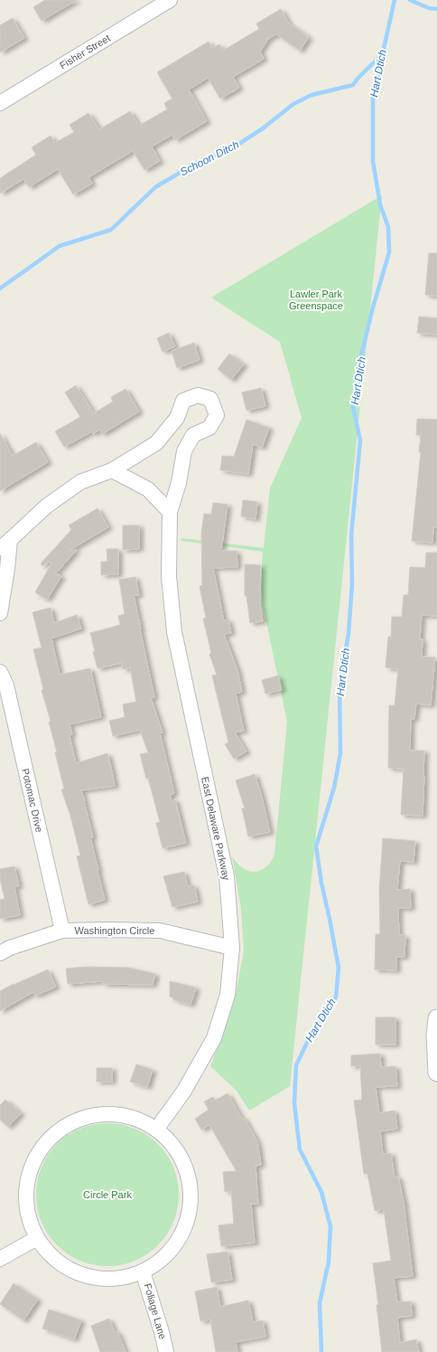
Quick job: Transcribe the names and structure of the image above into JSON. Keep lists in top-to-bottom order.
{
  "streets": {
    "street": [
      "Fisher Street",
      "Potomac Drive",
      "East Delaware Parkway",
      "Washington Circle",
      "Foliage Lane"
    ]
  },
  "crossings": [
    ["Potomac Drive", "Washington Circle"],
    ["East Delaware Parkway", "Washington Circle"]
  ],
  "water": ["Hart Dtich", "Schoon Ditch"],
  "parks": ["Lawler Park Greenspace", "Circle Park"]
}
